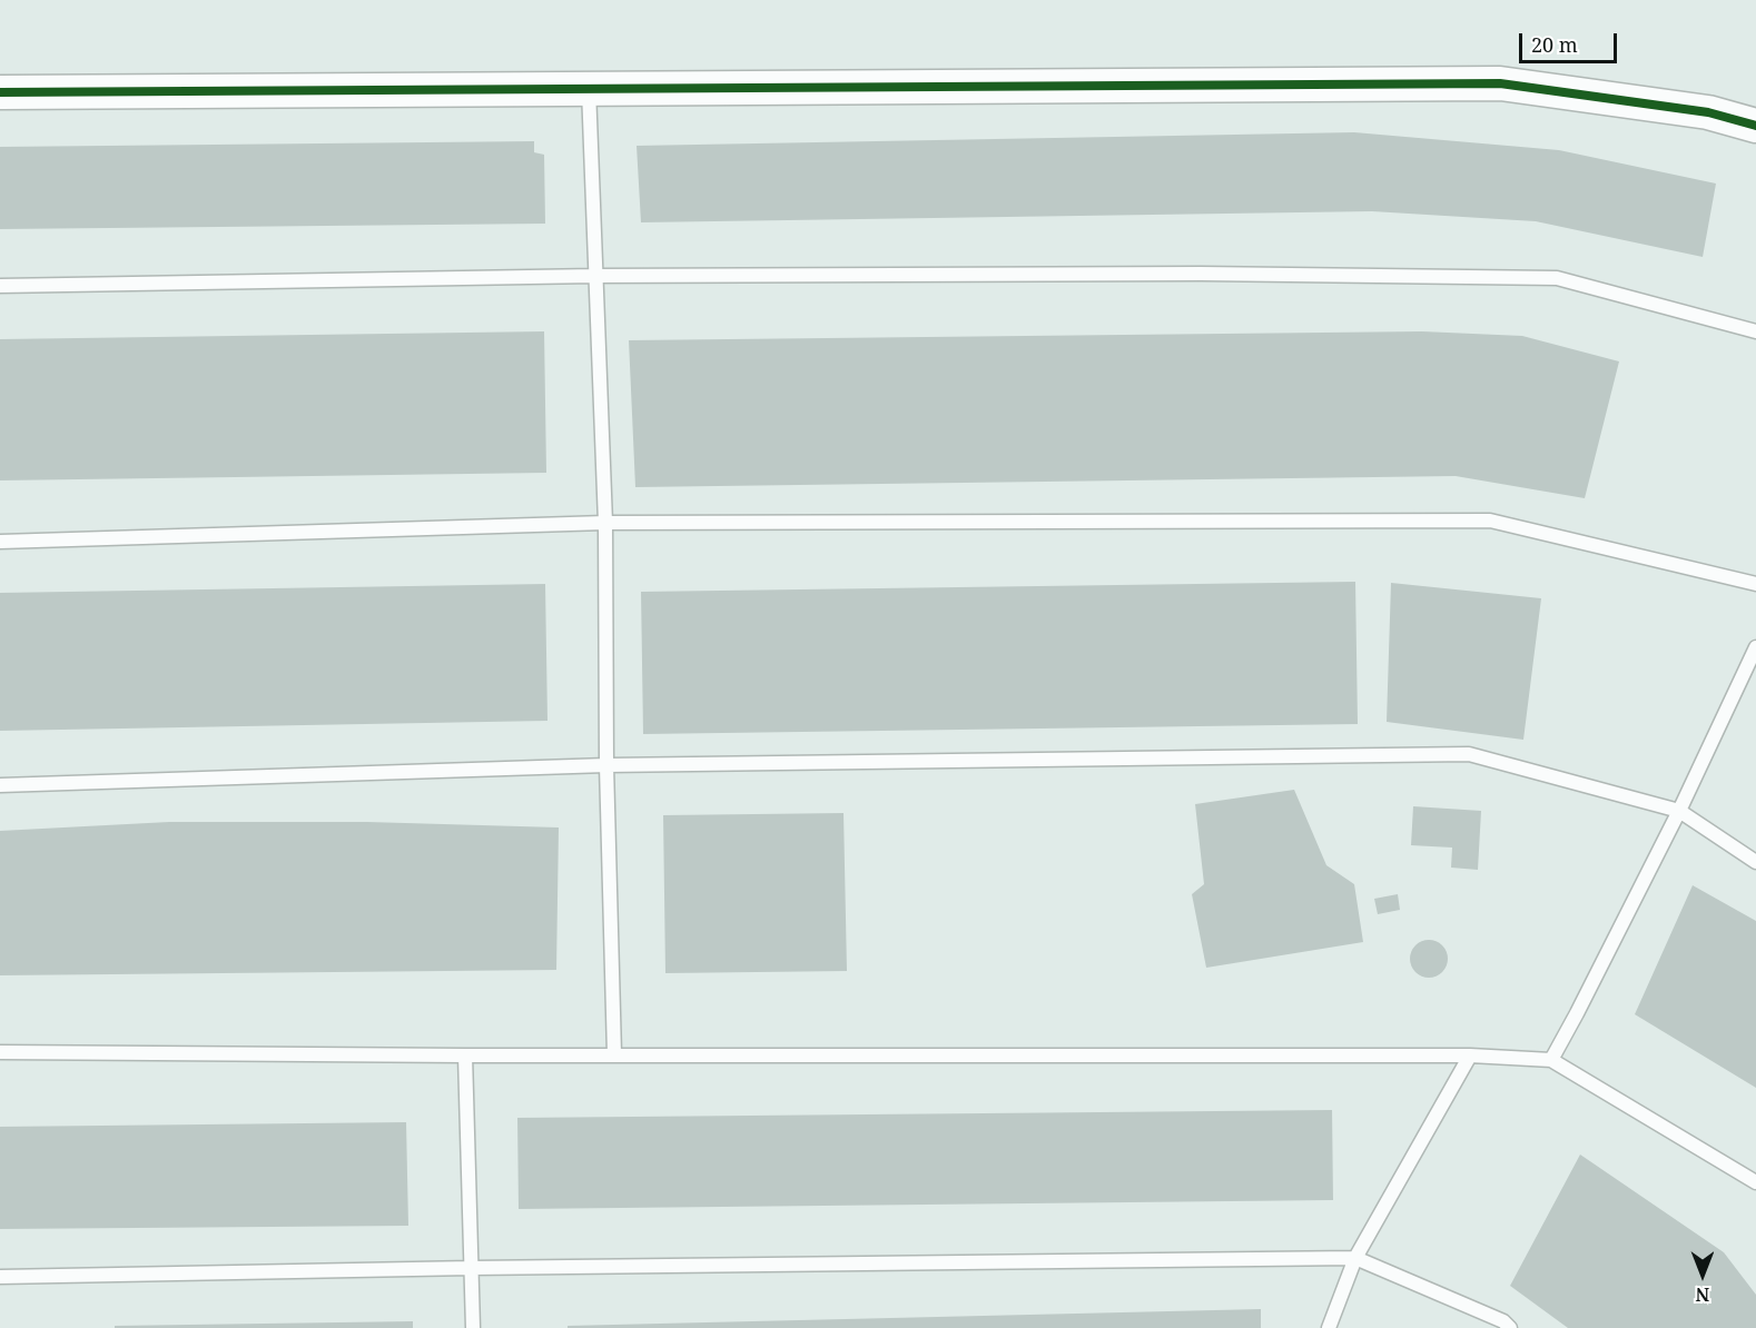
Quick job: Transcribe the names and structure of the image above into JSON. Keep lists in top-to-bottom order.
{
  "scale_bar": "20 m",
  "north": "bottom"
}
